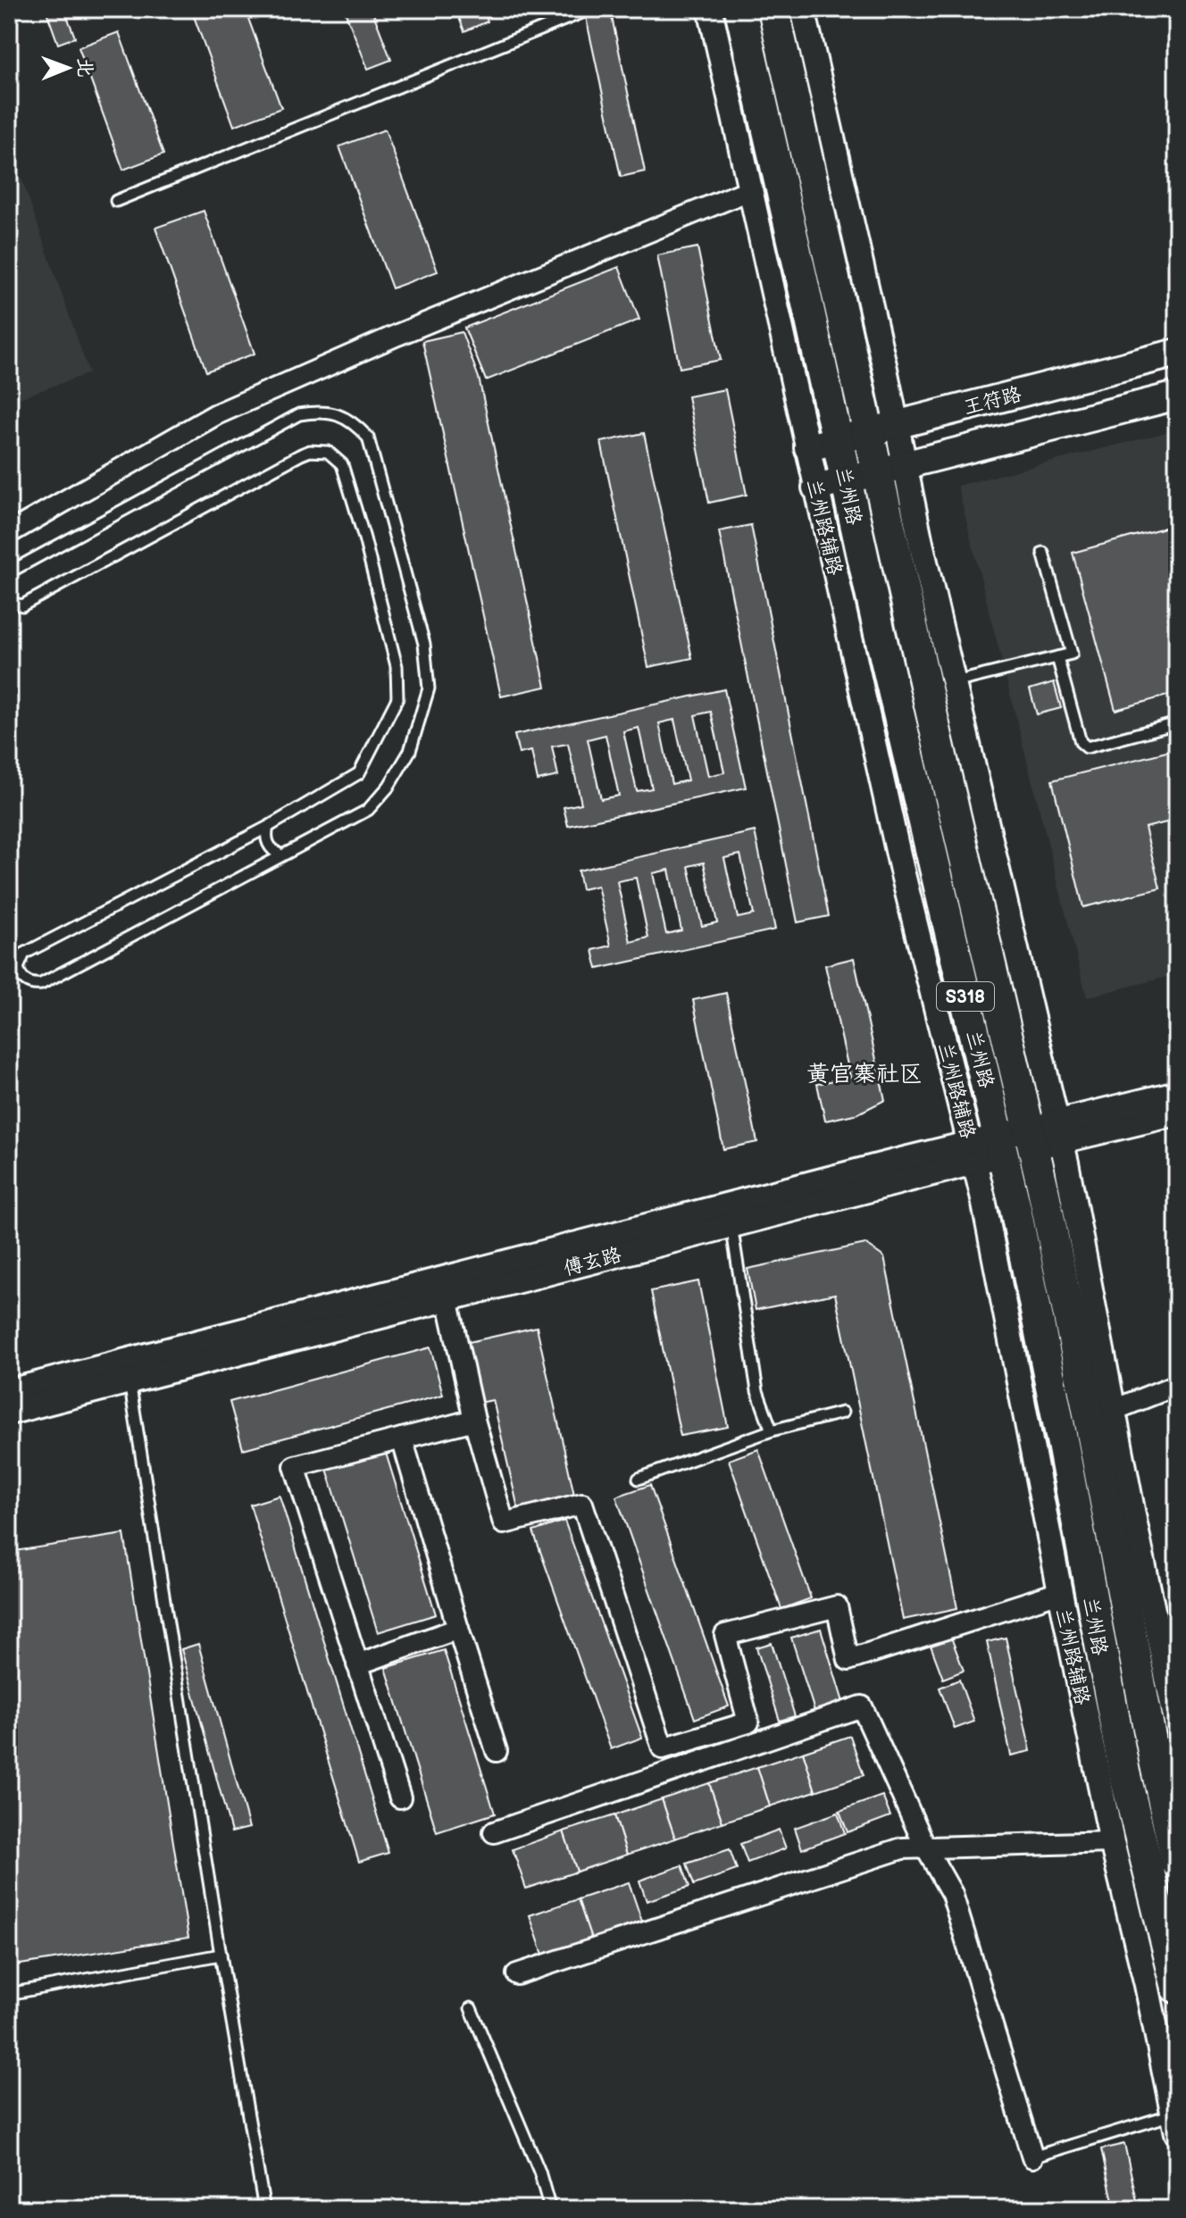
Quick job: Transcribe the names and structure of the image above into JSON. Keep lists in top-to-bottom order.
{
  "streets": {
    "main road": ["王符路", "兰州路", "S318"],
    "street": ["兰州路辅路", "傅玄路"]
  },
  "crossings": [
    ["王符路", "兰州路"],
    ["王符路", "兰州路辅路"],
    ["兰州路", "兰州路辅路"],
    ["兰州路", "傅玄路"],
    ["兰州路辅路", "傅玄路"]
  ],
  "districts": ["黄官寨社区"],
  "north": "right"
}
